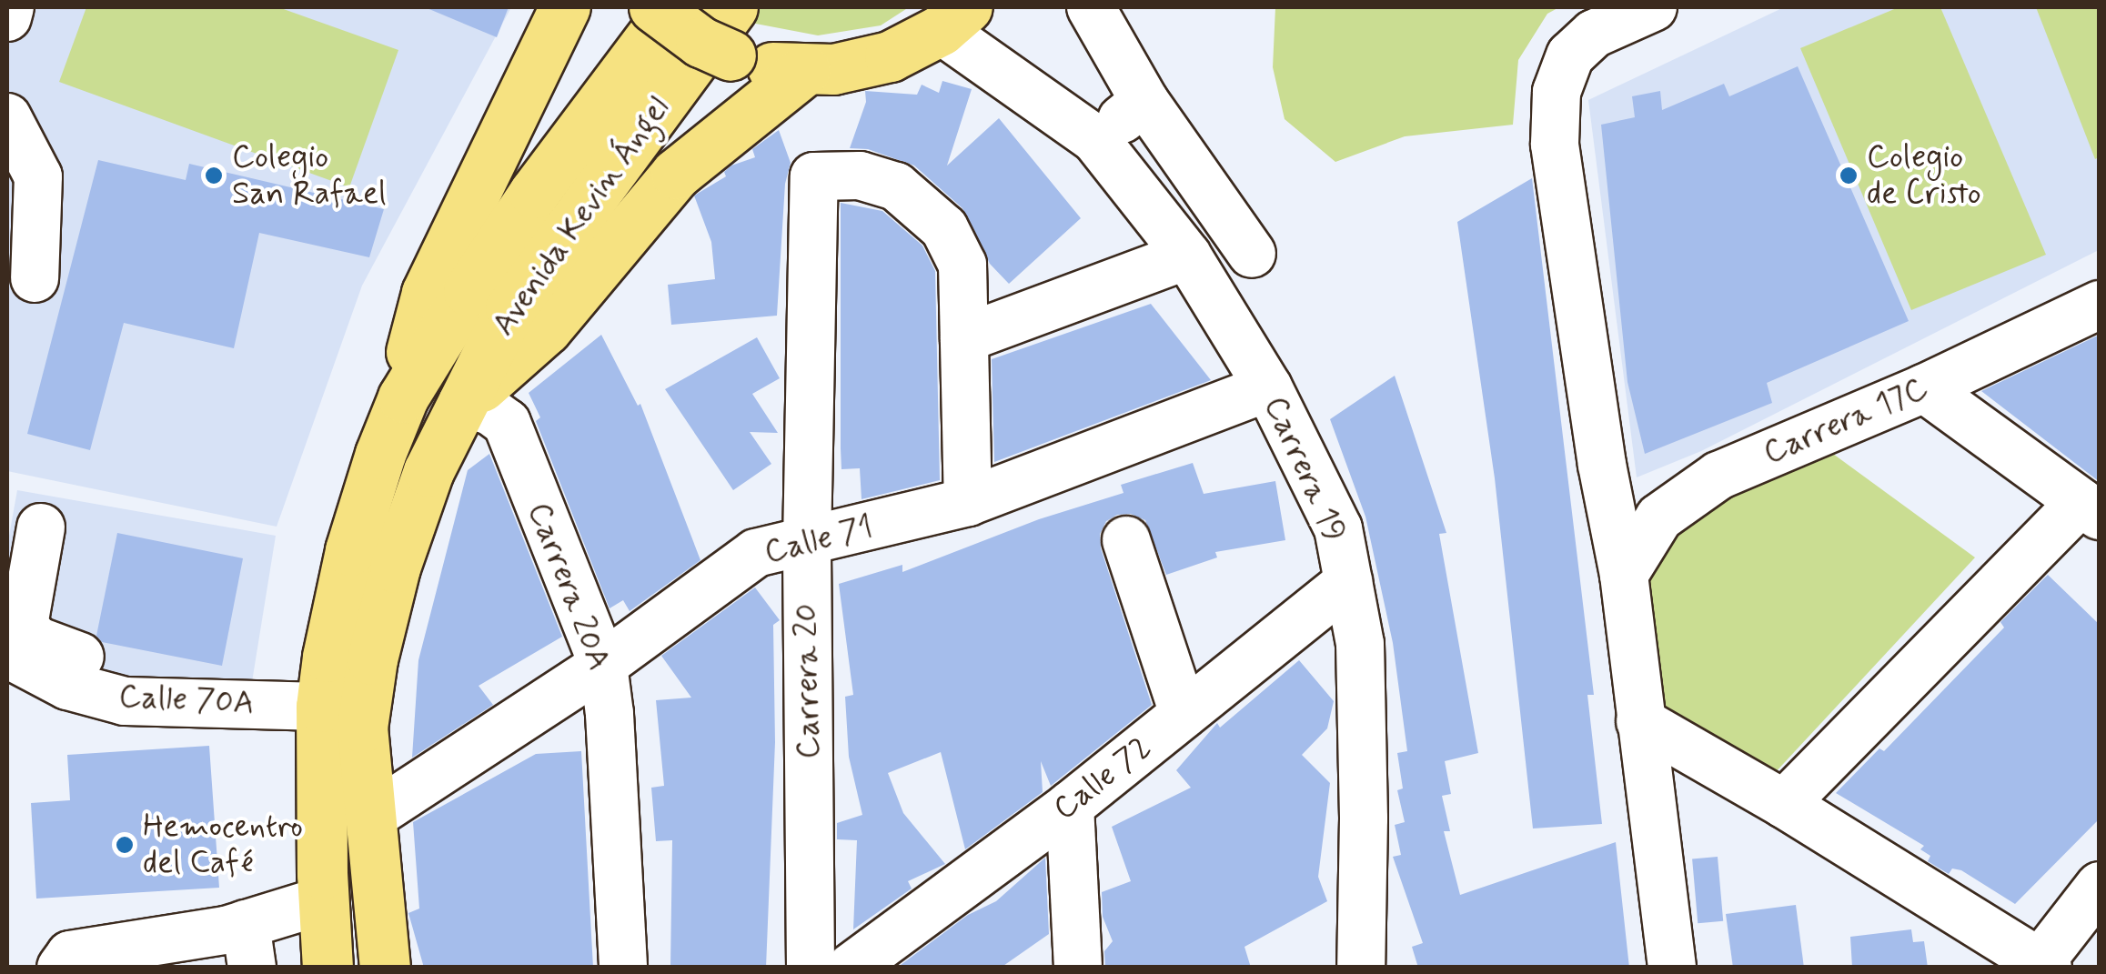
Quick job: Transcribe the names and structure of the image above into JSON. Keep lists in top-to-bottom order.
{
  "streets": {
    "main road": ["Avenida Kevin Ángel"],
    "street": [
      "Carrera 17C",
      "Carrera 19",
      "Calle 71",
      "Carrera 20A",
      "Carrera 20",
      "Calle 70A",
      "Calle 72"
    ]
  },
  "crossings": [
    ["Avenida Kevin Ángel", "Calle 71"],
    ["Avenida Kevin Ángel", "Carrera 20A"],
    ["Avenida Kevin Ángel", "Calle 70A"],
    ["Carrera 19", "Calle 71"],
    ["Carrera 19", "Calle 72"],
    ["Calle 71", "Carrera 20A"],
    ["Calle 71", "Carrera 20"]
  ],
  "places": ["Colegio San Rafael", "Colegio de Cristo", "Hemocentro del Café"]
}
